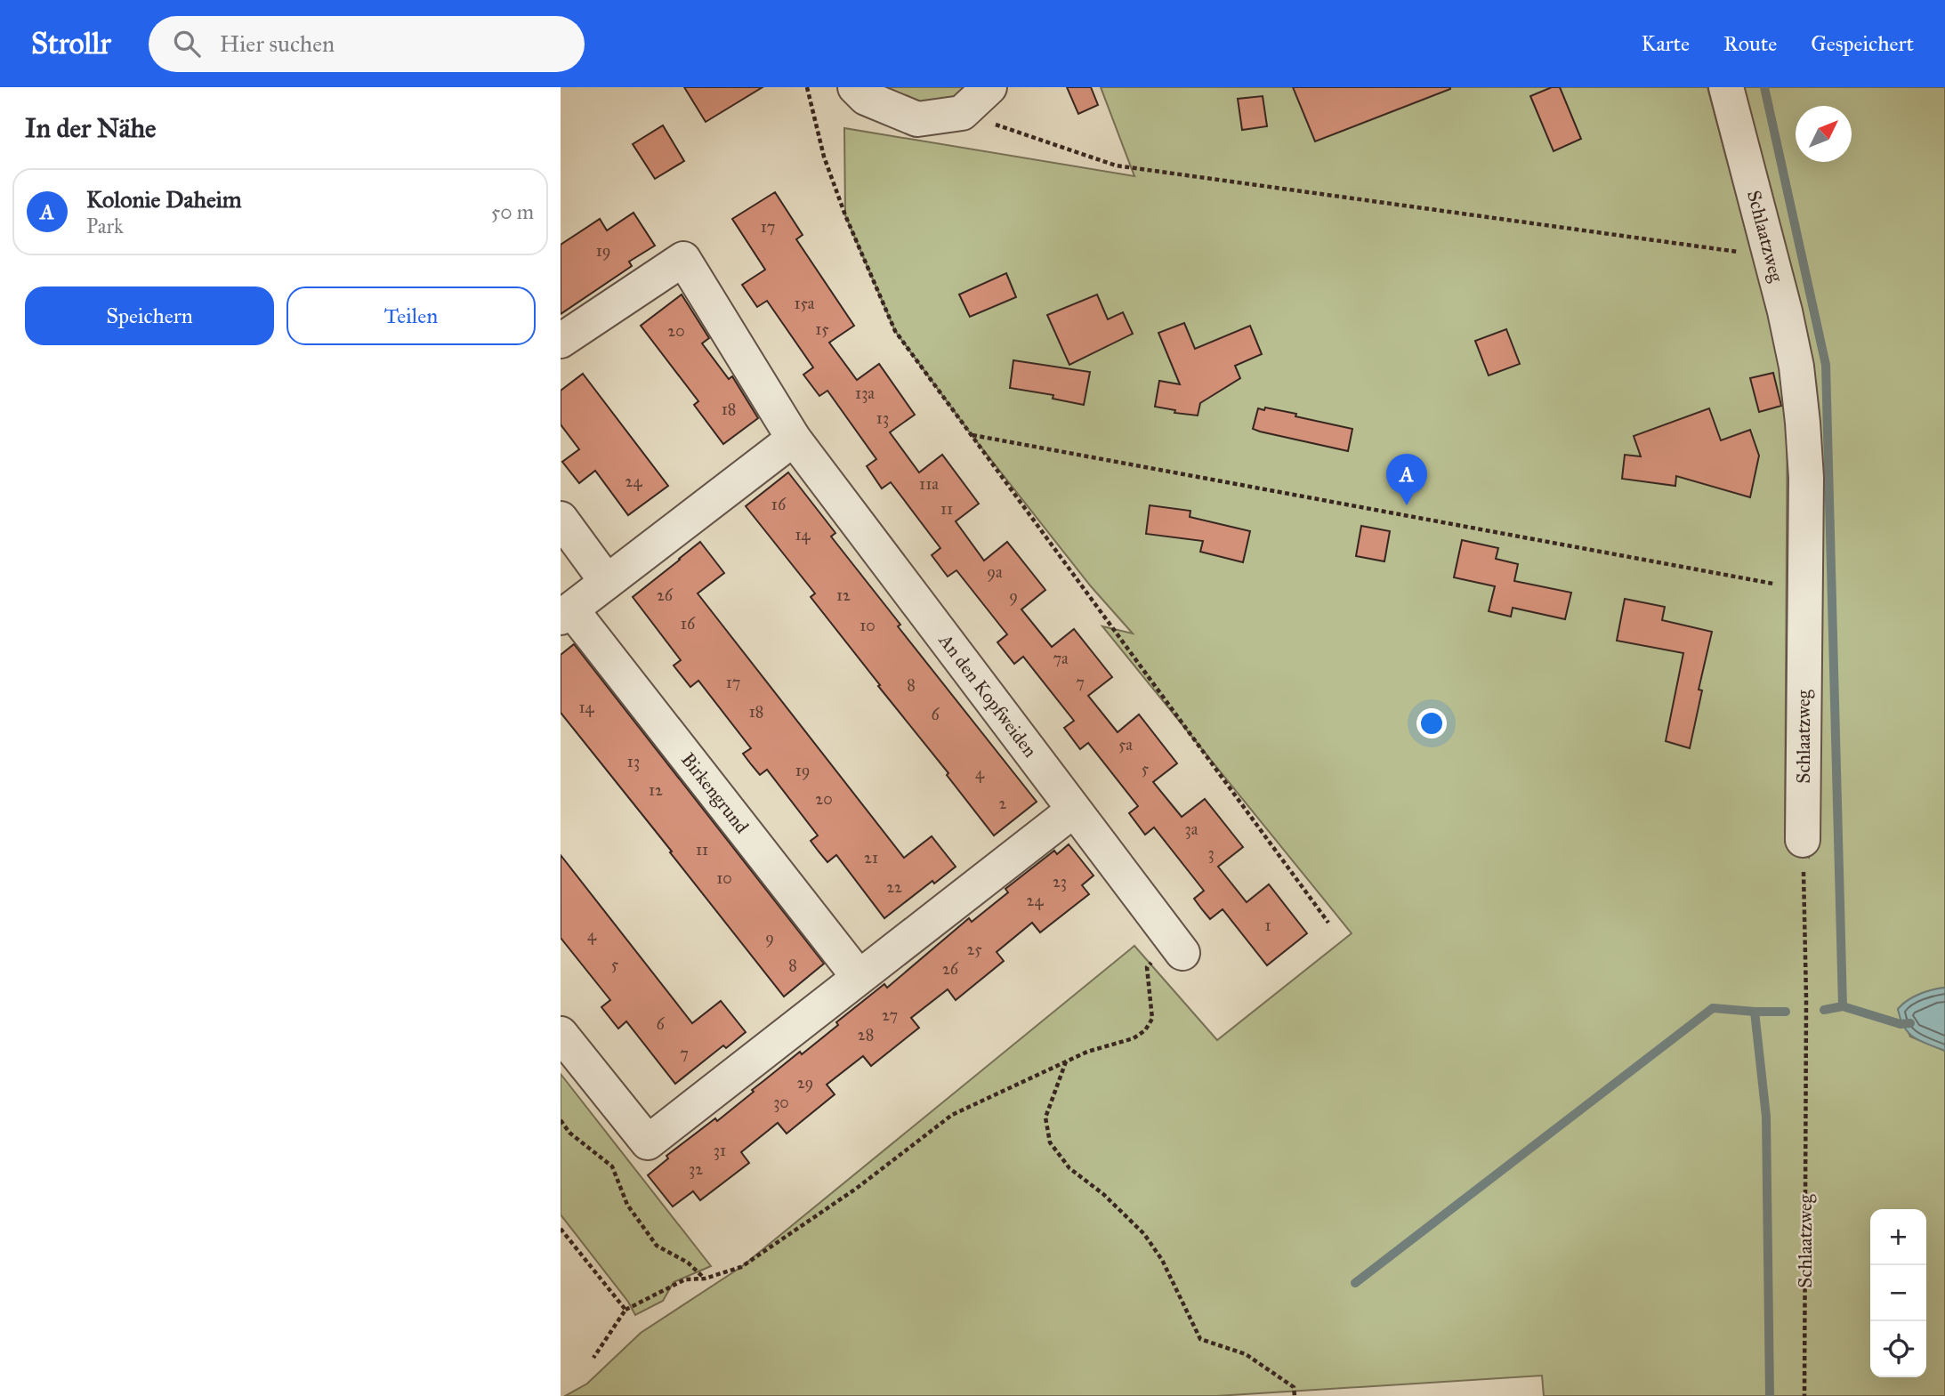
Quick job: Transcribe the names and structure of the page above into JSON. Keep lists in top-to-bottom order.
{
  "streets": {
    "street": ["Schlaatzweg", "An den Kopfweiden", "Birkengrund"]
  },
  "house_numbers": [
    "17",
    "19",
    "15a",
    "15",
    "20",
    "13a",
    "18",
    "13",
    "24",
    "11a",
    "16",
    "11",
    "14",
    "9a",
    "26",
    "12",
    "9",
    "16",
    "10",
    "7a",
    "17",
    "7",
    "8",
    "14",
    "18",
    "6",
    "5a",
    "13",
    "5",
    "19",
    "4",
    "12",
    "20",
    "2",
    "3a",
    "11",
    "3",
    "21",
    "10",
    "23",
    "22",
    "24",
    "1",
    "4",
    "9",
    "25",
    "5",
    "8",
    "26",
    "27",
    "6",
    "28",
    "7",
    "29",
    "30",
    "31",
    "32"
  ],
  "north": "top right",
  "page": {
    "header": "Strollr",
    "search": "Hier suchen",
    "nav": ["Karte", "Route", "Gespeichert"],
    "heading": "In der Nähe",
    "list": [
      {
        "mark": "A",
        "name": "Kolonie Daheim",
        "note": "Park",
        "value": "50 m"
      }
    ],
    "buttons": ["Speichern", "Teilen"],
    "pins": "A",
    "map_buttons": ["+", "−"]
  }
}
